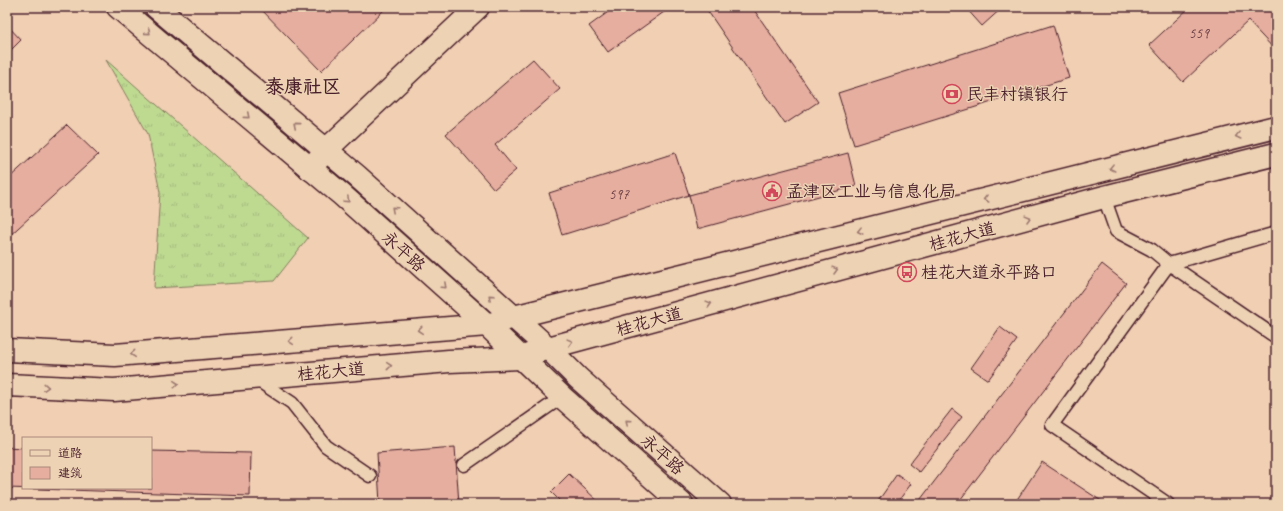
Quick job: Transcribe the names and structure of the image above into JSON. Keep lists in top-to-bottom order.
{
  "streets": {
    "main road": ["桂花大道", "永平路"]
  },
  "crossings": [
    ["桂花大道", "永平路"]
  ],
  "districts": ["泰康社区"],
  "places": {
    "bank": ["民丰村镇银行"],
    "public building": ["孟津区工业与信息化局"],
    "bus stop": ["桂花大道永平路口"]
  },
  "house_numbers": ["559", "597"],
  "legend": ["道路", "建筑"]
}
